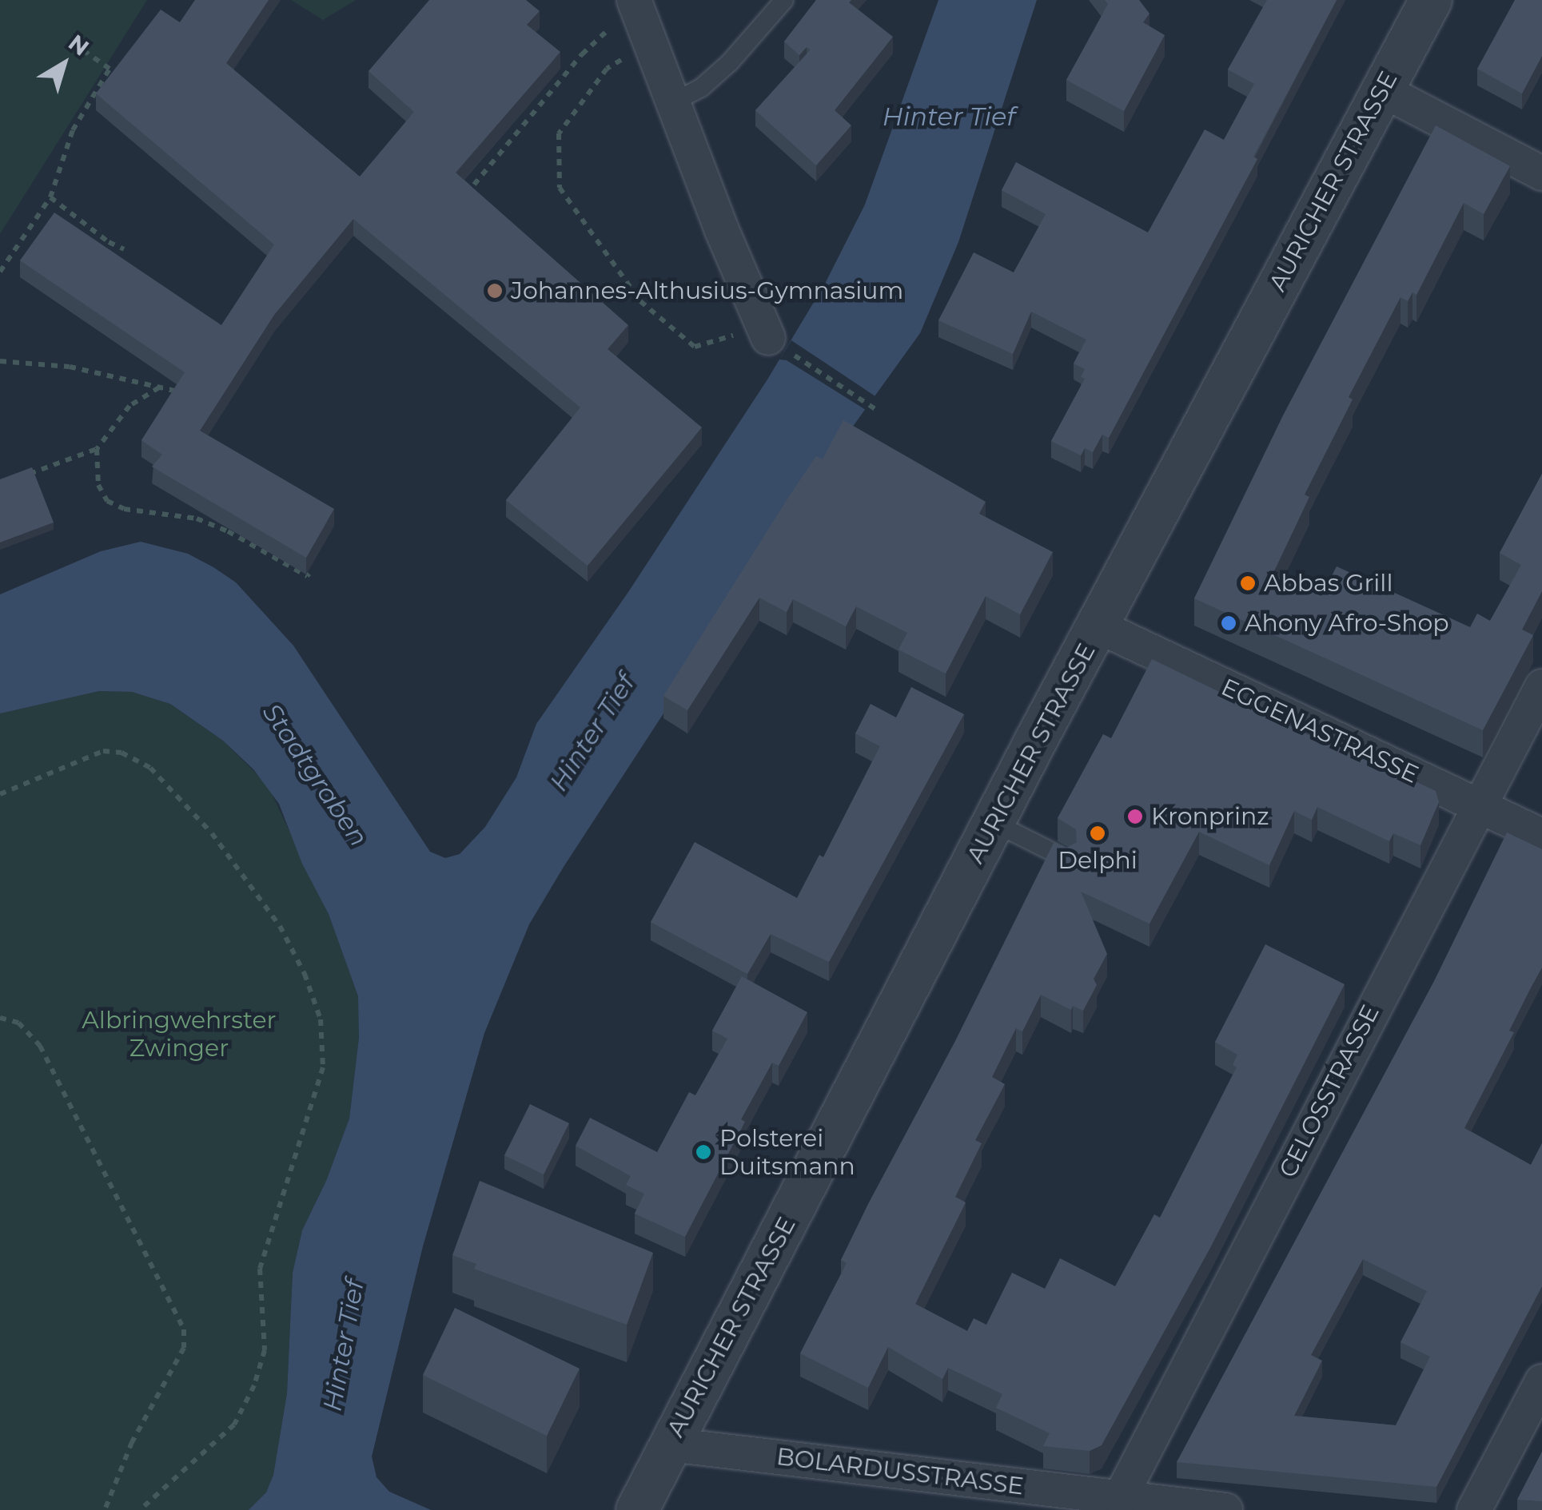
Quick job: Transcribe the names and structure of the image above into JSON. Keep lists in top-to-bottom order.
{
  "streets": {
    "street": [
      "AURICHER STRASSE",
      "EGGENASTRASSE",
      "CELOSSTRASSE",
      "BOLARDUSSTRASSE"
    ]
  },
  "crossings": [
    ["AURICHER STRASSE", "EGGENASTRASSE"],
    ["AURICHER STRASSE", "BOLARDUSSTRASSE"],
    ["EGGENASTRASSE", "CELOSSTRASSE"],
    ["CELOSSTRASSE", "BOLARDUSSTRASSE"]
  ],
  "water": ["Hinter Tief", "Stadtgraben"],
  "parks": ["Albringwehrster Zwinger"],
  "places": [
    "Johannes-Althusius-Gymnasium",
    "Abbas Grill",
    "Ahony Afro-Shop",
    "Kronprinz",
    "Delphi",
    "Polsterei Duitsmann"
  ],
  "north": "top right"
}
